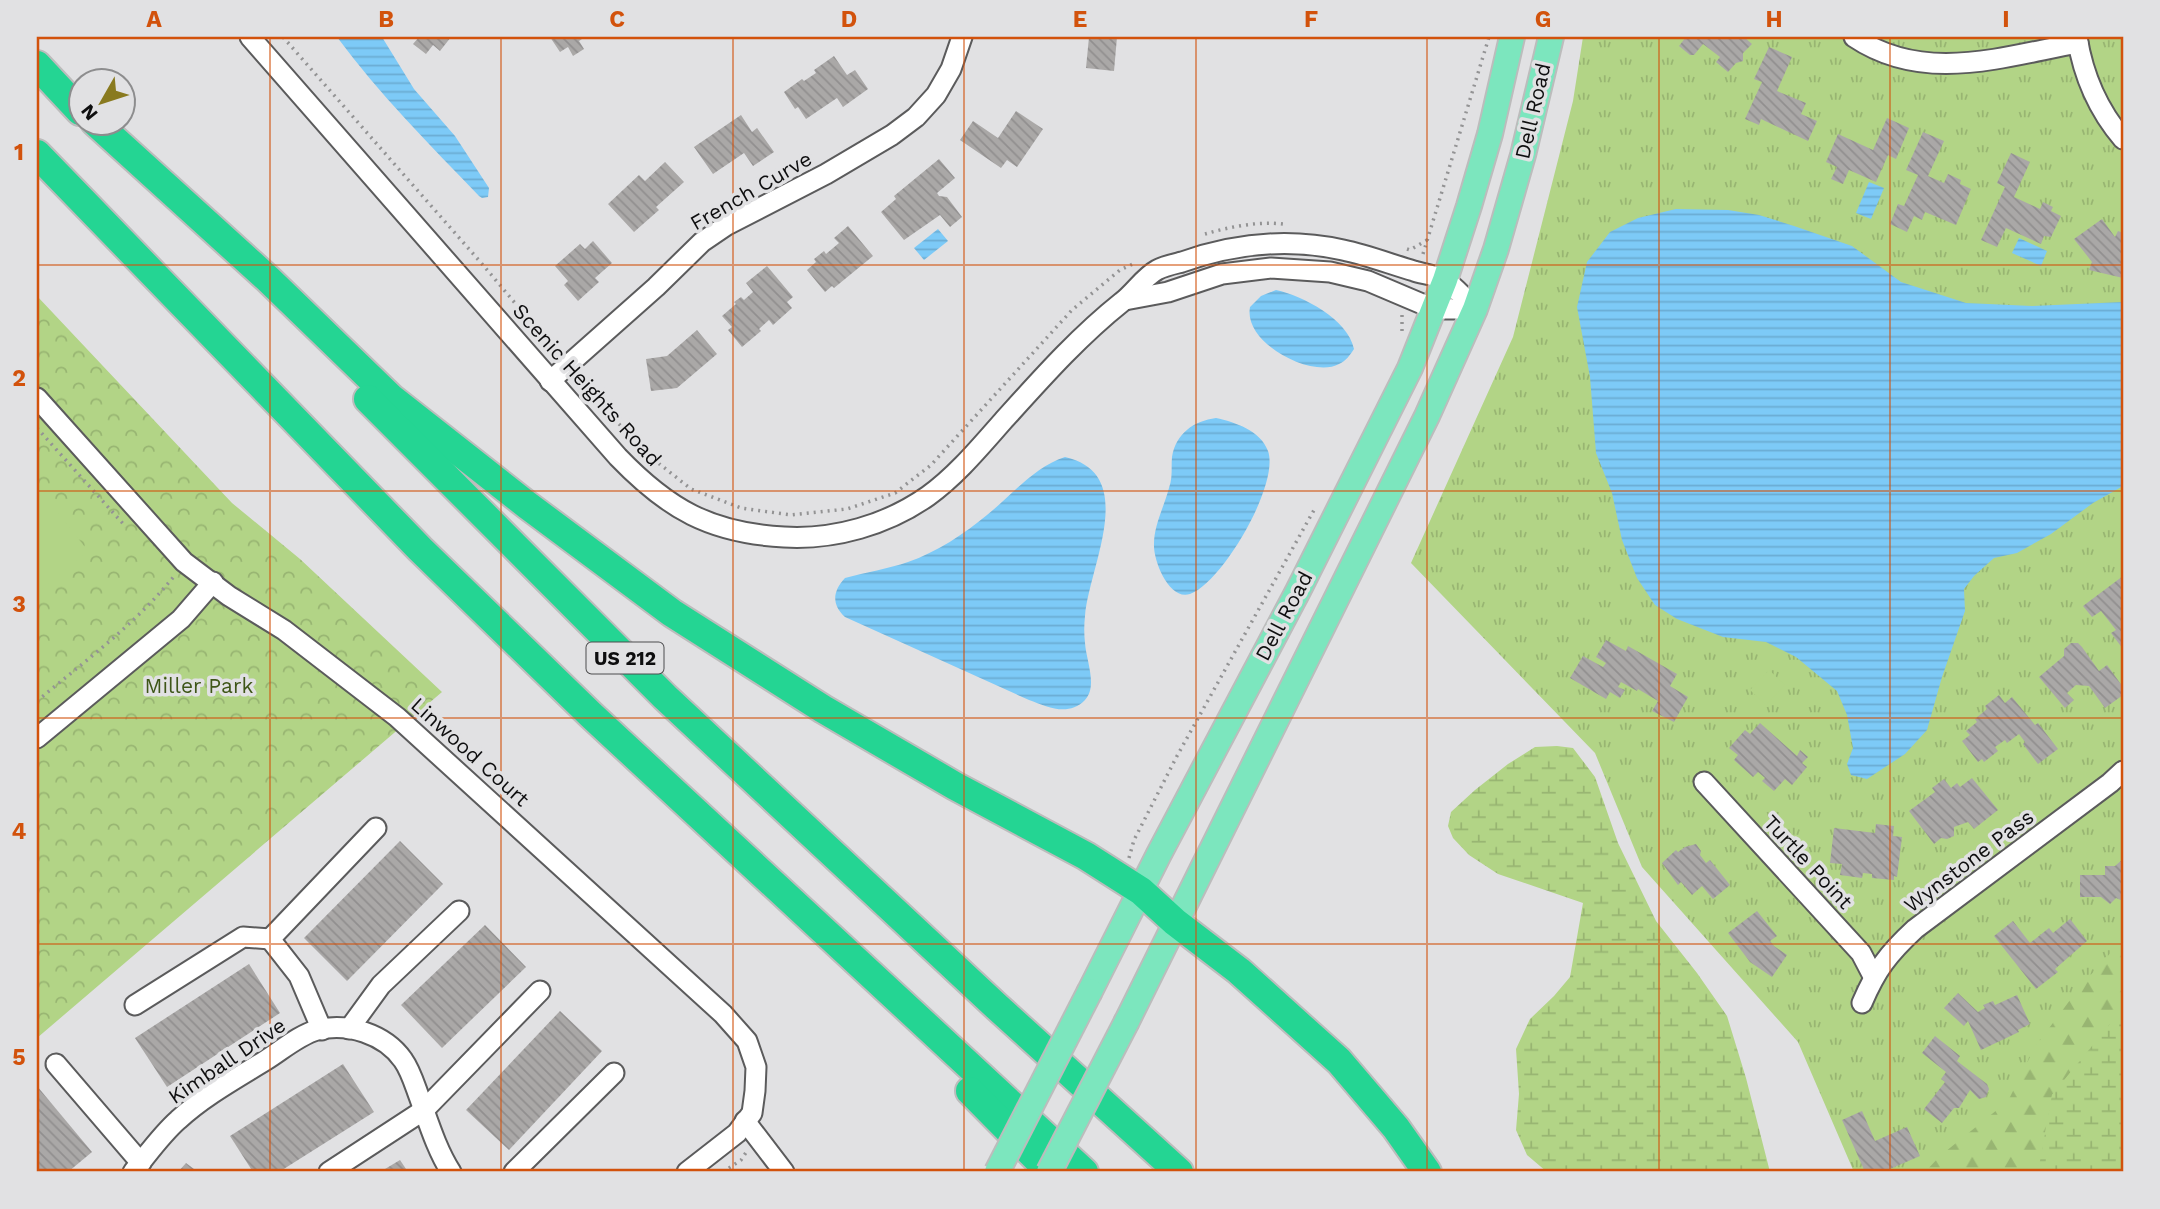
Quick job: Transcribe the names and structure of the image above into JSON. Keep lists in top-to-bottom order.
{
  "streets": {
    "highway": ["US 212"],
    "main road": ["Dell Road"],
    "street": [
      "French Curve",
      "Scenic Heights Road",
      "Linwood Court",
      "Wynstone Pass",
      "Turtle Point",
      "Kimball Drive"
    ]
  },
  "crossings": [
    ["Dell Road", "Scenic Heights Road"],
    ["French Curve", "Scenic Heights Road"],
    ["Wynstone Pass", "Turtle Point"]
  ],
  "parks": ["Miller Park"],
  "north": "bottom left",
  "grid": {
    "columns": [
      "A",
      "B",
      "C",
      "D",
      "E",
      "F",
      "G",
      "H",
      "I"
    ],
    "rows": [
      "1",
      "2",
      "3",
      "4",
      "5"
    ]
  }
}
